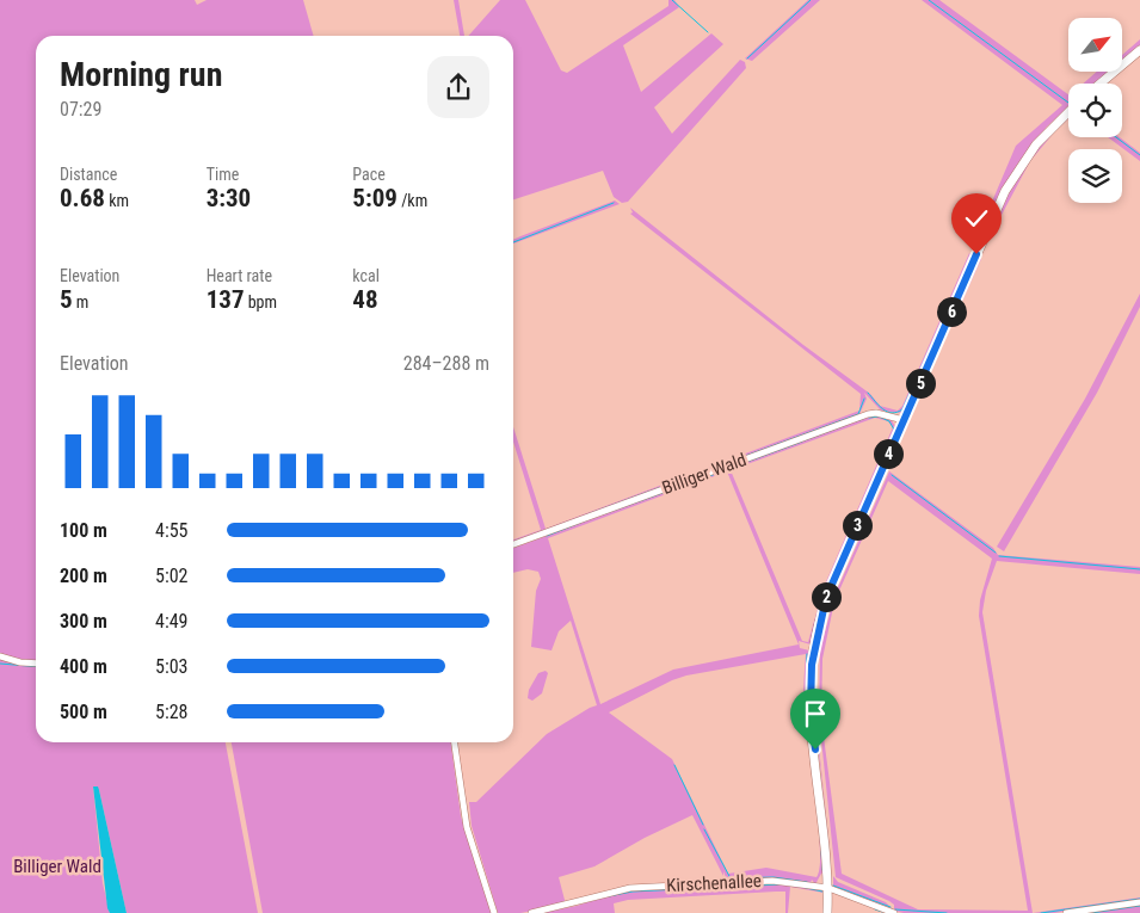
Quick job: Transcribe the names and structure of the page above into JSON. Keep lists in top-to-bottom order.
{
  "streets": {
    "street": ["Billiger Wald", "Kirschenallee"]
  },
  "parks": ["Billiger Wald"],
  "north": "top right",
  "page": {
    "heading": ["Morning run", "07:29"],
    "stats": [
      ["Distance", "0.68 km"],
      ["Time", "3:30"],
      ["Pace", "5:09 /km"],
      ["Elevation", "5 m"],
      ["Heart rate", "137 bpm"],
      ["kcal", "48"]
    ],
    "pins": [
      "6",
      "5",
      "4",
      "3",
      "2"
    ],
    "chart": ["Elevation", "284–288 m"],
    "list": [
      {
        "name": "100 m",
        "note": "4:55"
      },
      {
        "name": "200 m",
        "note": "5:02"
      },
      {
        "name": "300 m",
        "note": "4:49"
      },
      {
        "name": "400 m",
        "note": "5:03"
      },
      {
        "name": "500 m",
        "note": "5:28"
      }
    ]
  }
}
